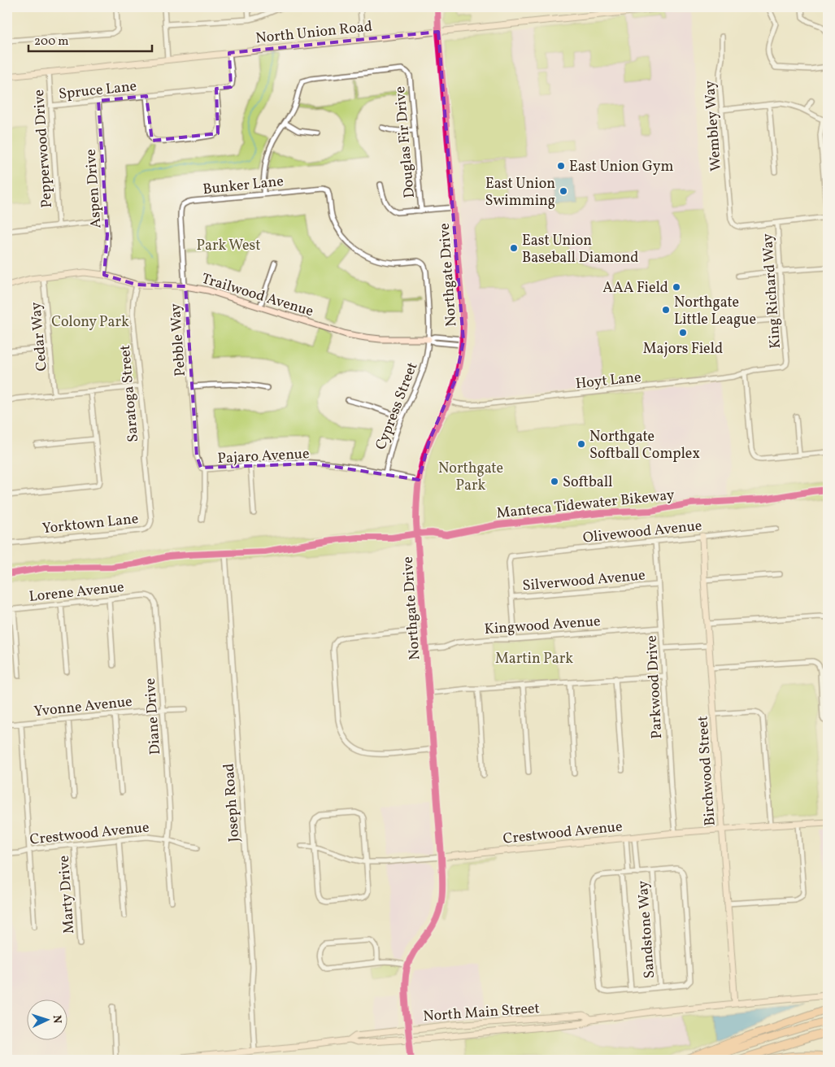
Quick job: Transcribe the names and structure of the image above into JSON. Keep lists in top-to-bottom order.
{
  "streets": {
    "street": [
      "North Union Road",
      "Spruce Lane",
      "Wembley Way",
      "Douglas Fir Drive",
      "Pepperwood Drive",
      "Bunker Lane",
      "Aspen Drive",
      "Northgate Drive",
      "King Richard Way",
      "Trailwood Avenue",
      "Cedar Way",
      "Pebble Way",
      "Hoyt Lane",
      "Saratoga Street",
      "Cypress Street",
      "Pajaro Avenue",
      "Yorktown Lane",
      "Olivewood Avenue",
      "Silverwood Avenue",
      "Lorene Avenue",
      "Kingwood Avenue",
      "Parkwood Drive",
      "Yvonne Avenue",
      "Diane Drive",
      "Birchwood Street",
      "Joseph Road",
      "Crestwood Avenue",
      "Marty Drive",
      "Sandstone Way",
      "North Main Street"
    ],
    "cycle path": ["Manteca Tidewater Bikeway"]
  },
  "crossings": [
    ["North Union Road", "Spruce Lane"],
    ["North Union Road", "Pepperwood Drive"],
    ["North Union Road", "Northgate Drive"],
    ["Spruce Lane", "Pepperwood Drive"],
    ["Spruce Lane", "Aspen Drive"],
    ["Wembley Way", "King Richard Way"],
    ["Bunker Lane", "Pebble Way"],
    ["Bunker Lane", "Cypress Street"],
    ["Aspen Drive", "Trailwood Avenue"],
    ["Northgate Drive", "Trailwood Avenue"],
    ["Northgate Drive", "Hoyt Lane"],
    ["Northgate Drive", "Pajaro Avenue"],
    ["Northgate Drive", "Kingwood Avenue"],
    ["Northgate Drive", "Crestwood Avenue"],
    ["Northgate Drive", "North Main Street"],
    ["King Richard Way", "Hoyt Lane"],
    ["Trailwood Avenue", "Cedar Way"],
    ["Trailwood Avenue", "Pebble Way"],
    ["Trailwood Avenue", "Saratoga Street"],
    ["Trailwood Avenue", "Cypress Street"],
    ["Pebble Way", "Pajaro Avenue"],
    ["Saratoga Street", "Yorktown Lane"],
    ["Cypress Street", "Pajaro Avenue"],
    ["Olivewood Avenue", "Silverwood Avenue"],
    ["Olivewood Avenue", "Parkwood Drive"],
    ["Olivewood Avenue", "Birchwood Street"],
    ["Silverwood Avenue", "Parkwood Drive"],
    ["Lorene Avenue", "Diane Drive"],
    ["Kingwood Avenue", "Parkwood Drive"],
    ["Parkwood Drive", "Crestwood Avenue"],
    ["Yvonne Avenue", "Diane Drive"],
    ["Diane Drive", "Crestwood Avenue"],
    ["Birchwood Street", "Crestwood Avenue"],
    ["Birchwood Street", "North Main Street"],
    ["Joseph Road", "North Main Street"],
    ["Crestwood Avenue", "Marty Drive"]
  ],
  "parks": [
    "Park West",
    "Colony Park",
    "Northgate Park",
    "Martin Park"
  ],
  "places": [
    "East Union Gym",
    "East Union Swimming",
    "East Union Baseball Diamond",
    "AAA Field",
    "Northgate Little League",
    "Majors Field",
    "Northgate Softball Complex",
    "Softball"
  ],
  "scale_bar": "200 m",
  "north": "right"
}
